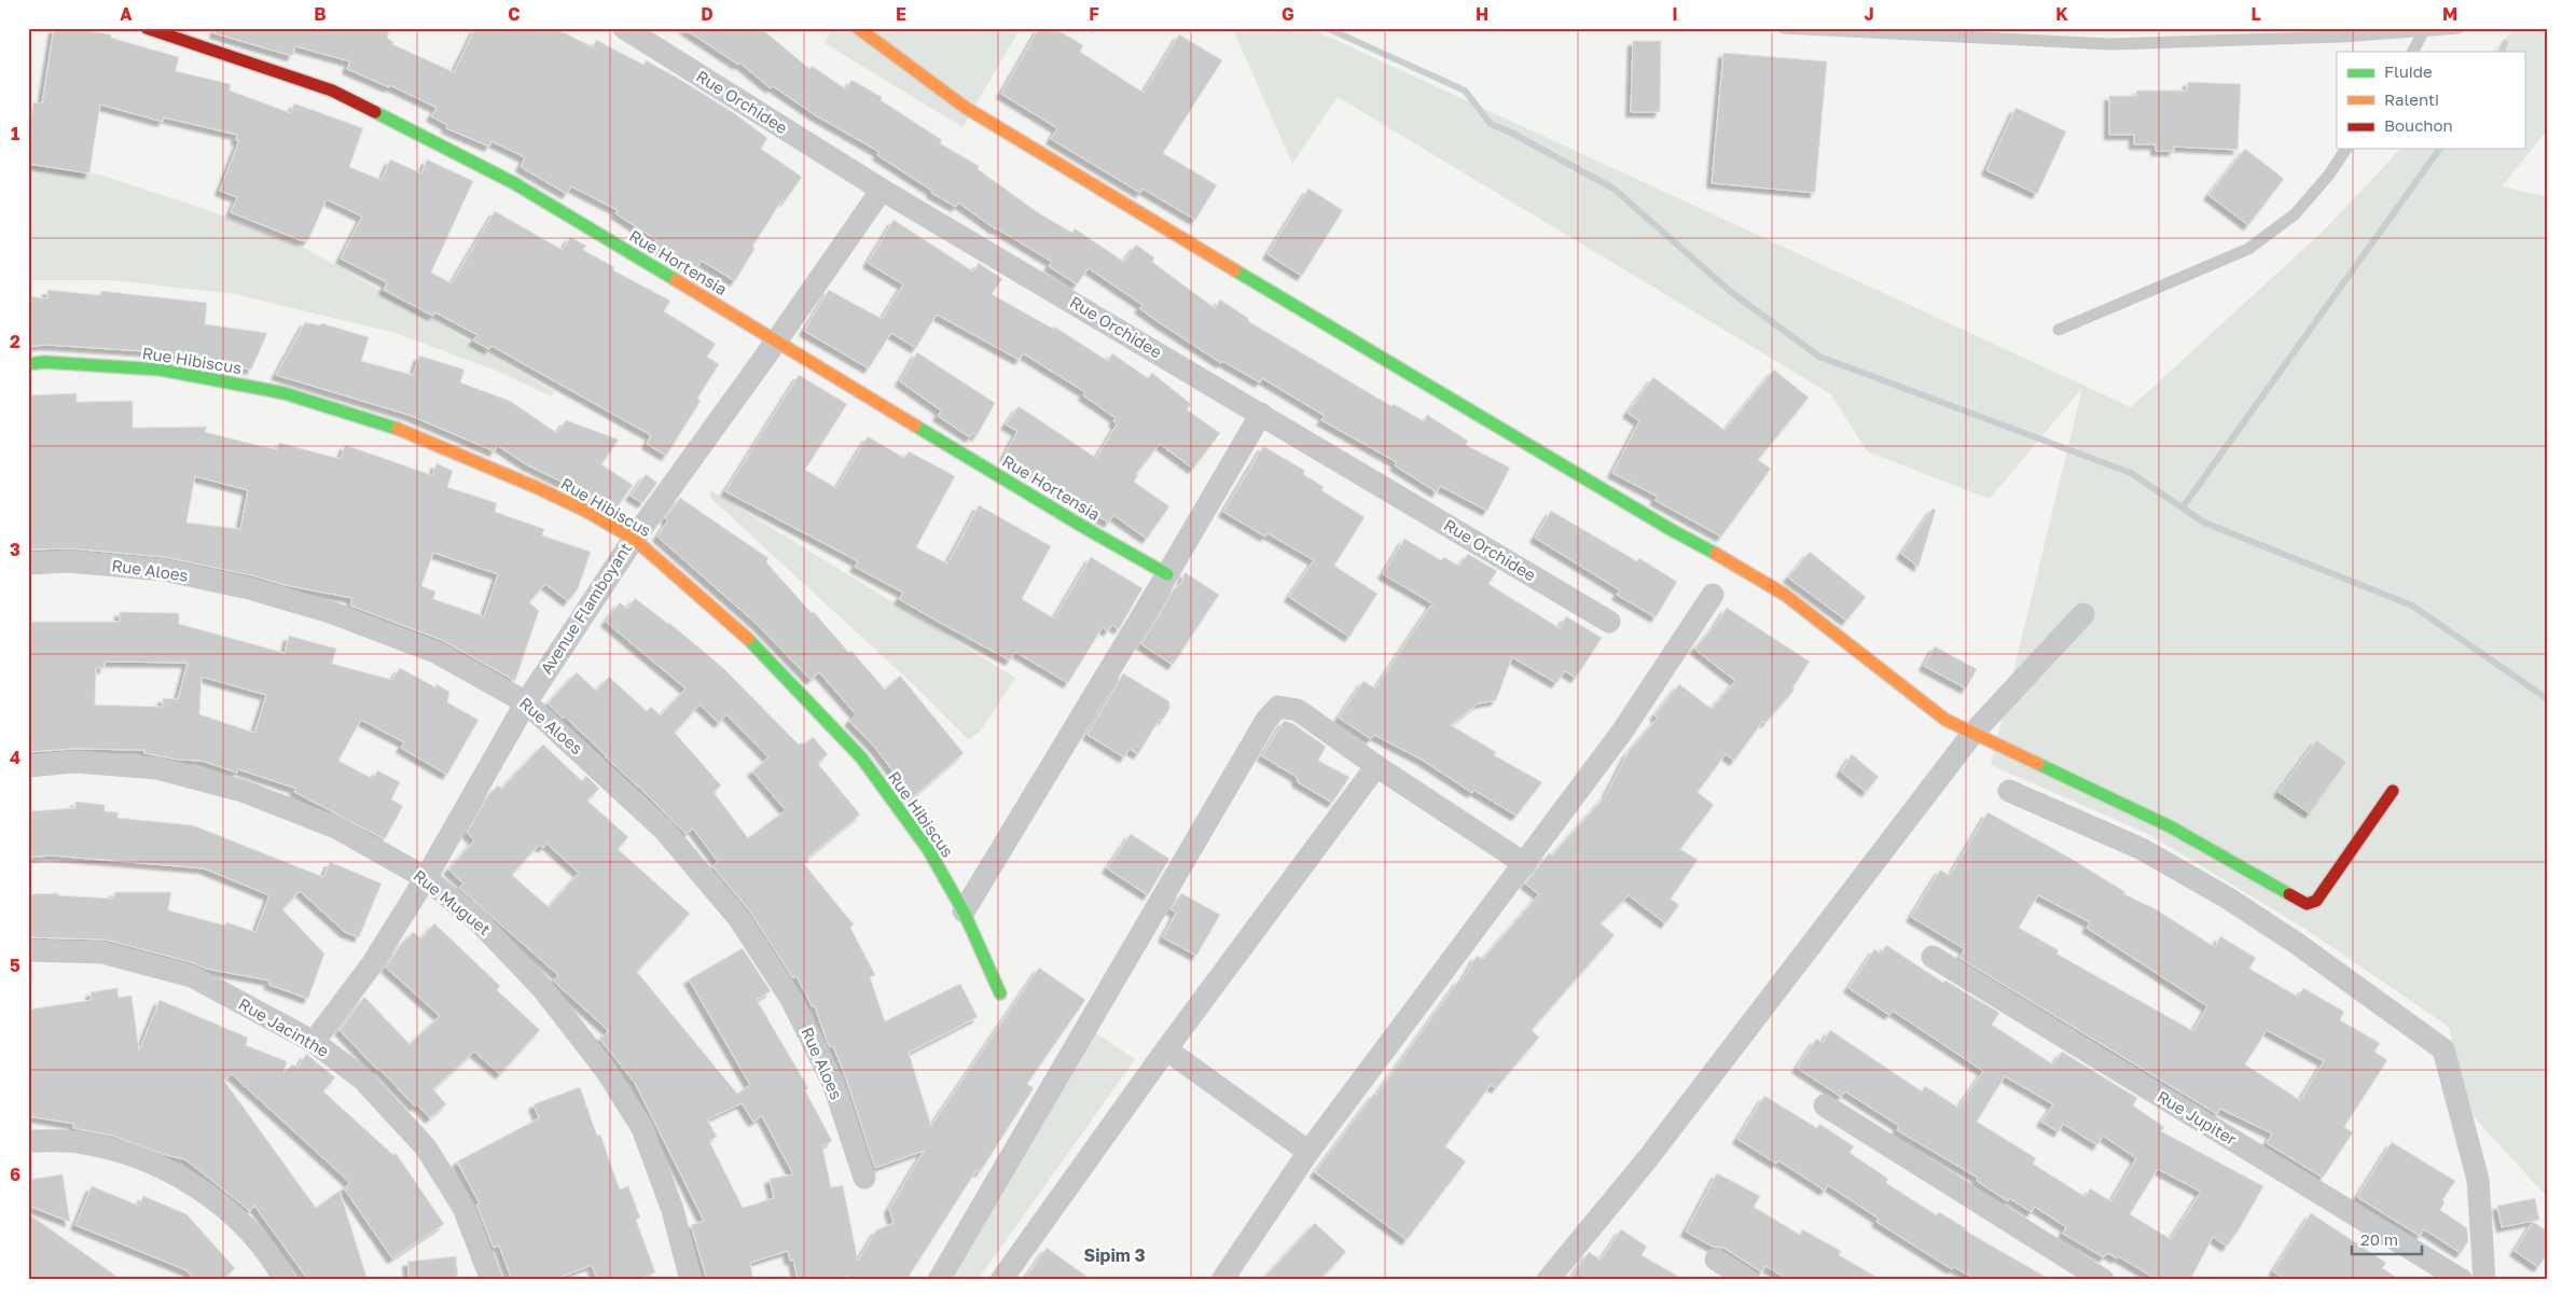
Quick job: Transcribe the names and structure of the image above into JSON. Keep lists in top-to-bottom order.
{
  "streets": {
    "street": [
      "Rue Orchidee",
      "Rue Hortensia",
      "Rue Hibiscus",
      "Rue Aloes",
      "Avenue Flamboyant",
      "Rue Muguet",
      "Rue Jacinthe",
      "Rue Jupiter"
    ]
  },
  "crossings": [
    ["Rue Orchidee", "Avenue Flamboyant"],
    ["Rue Hortensia", "Avenue Flamboyant"],
    ["Rue Hibiscus", "Avenue Flamboyant"],
    ["Rue Aloes", "Avenue Flamboyant"],
    ["Avenue Flamboyant", "Rue Muguet"],
    ["Avenue Flamboyant", "Rue Jacinthe"]
  ],
  "districts": ["Sipim 3"],
  "legend": ["Fluide", "Ralenti", "Bouchon"],
  "scale_bar": "20 m",
  "grid": {
    "columns": [
      "A",
      "B",
      "C",
      "D",
      "E",
      "F",
      "G",
      "H",
      "I",
      "J",
      "K",
      "L",
      "M"
    ],
    "rows": [
      "1",
      "2",
      "3",
      "4",
      "5",
      "6"
    ]
  }
}
